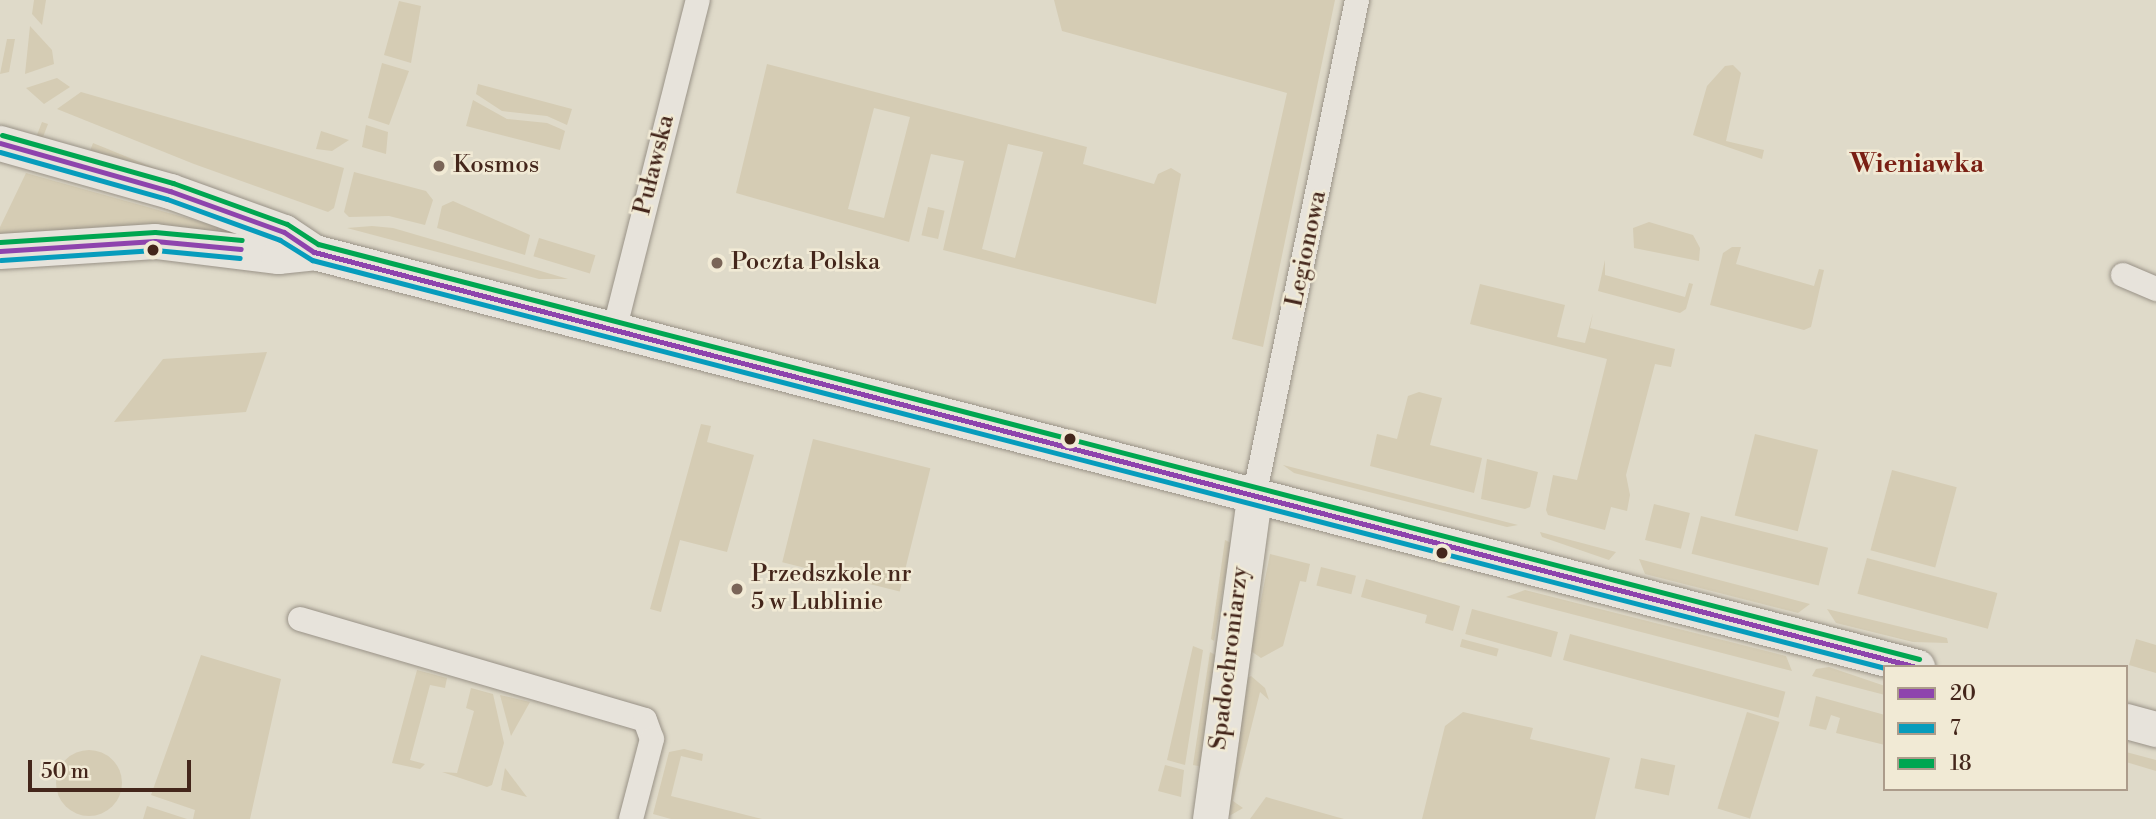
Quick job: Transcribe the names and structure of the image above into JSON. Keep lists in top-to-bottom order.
{
  "streets": {
    "street": ["Puławska", "Legionowa", "Spadochroniarzy"]
  },
  "crossings": [
    ["Legionowa", "Spadochroniarzy"]
  ],
  "districts": ["Wieniawka"],
  "places": ["Kosmos", "Poczta Polska", "Przedszkole nr 5 w Lublinie"],
  "lines": ["transit line 18", "transit line 20", "transit line 7"],
  "legend": ["20", "7", "18"],
  "scale_bar": "50 m"
}
